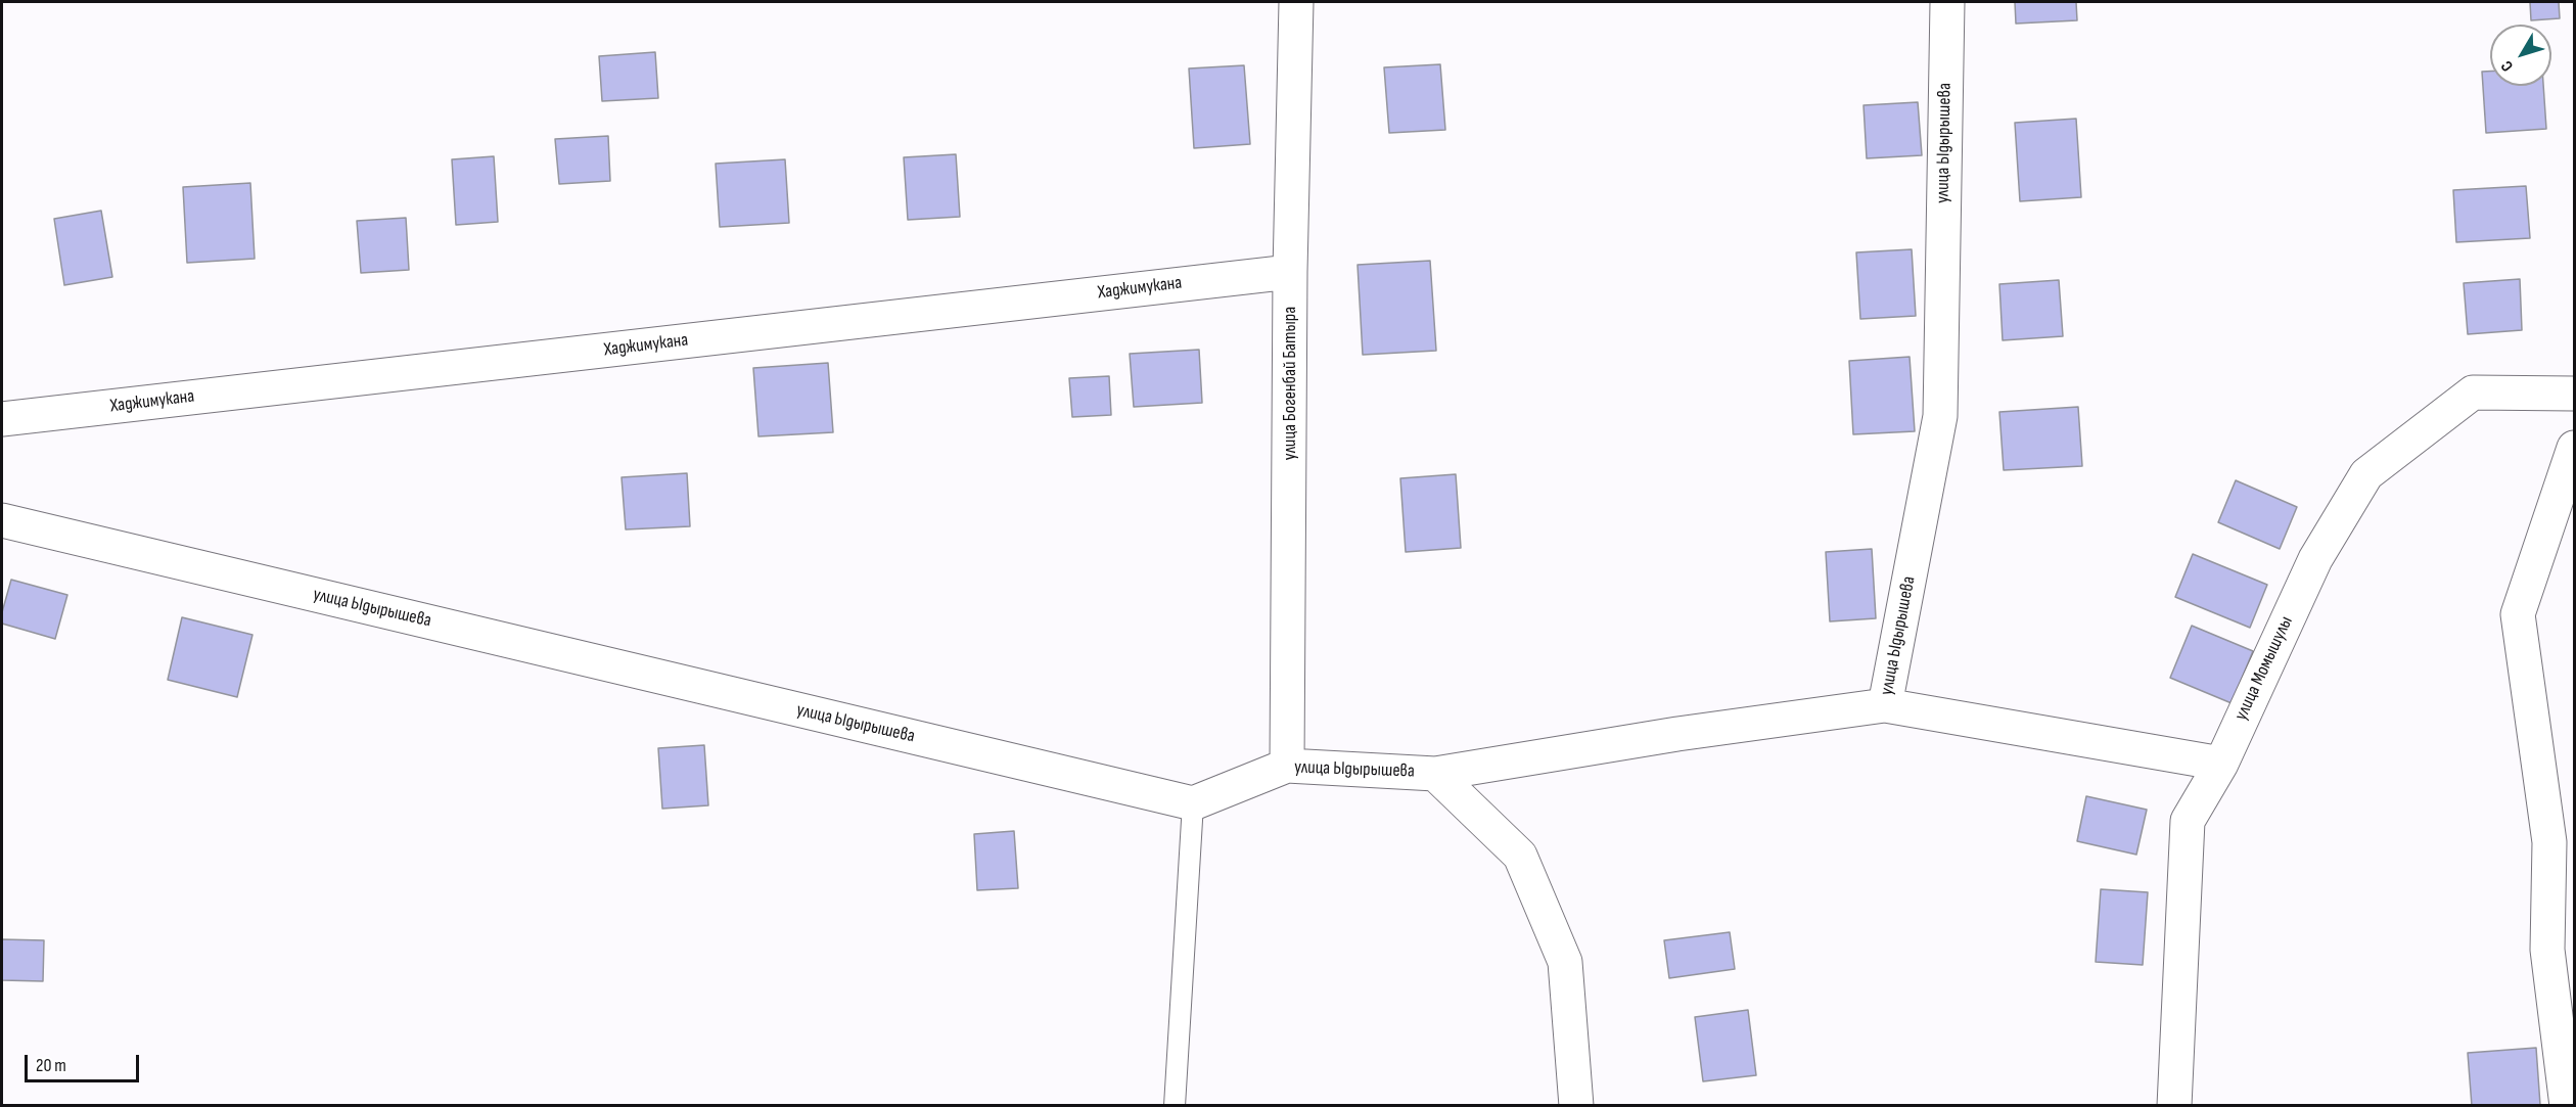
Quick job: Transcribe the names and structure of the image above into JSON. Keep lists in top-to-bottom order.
{
  "streets": {
    "street": [
      "улица Ыдырышева",
      "Хаджимукана",
      "улица Богенбай Батыра",
      "улица Момышулы"
    ]
  },
  "crossings": [
    ["улица Ыдырышева", "улица Богенбай Батыра"],
    ["Хаджимукана", "улица Богенбай Батыра"]
  ],
  "scale_bar": "20 m",
  "north": "bottom left"
}
